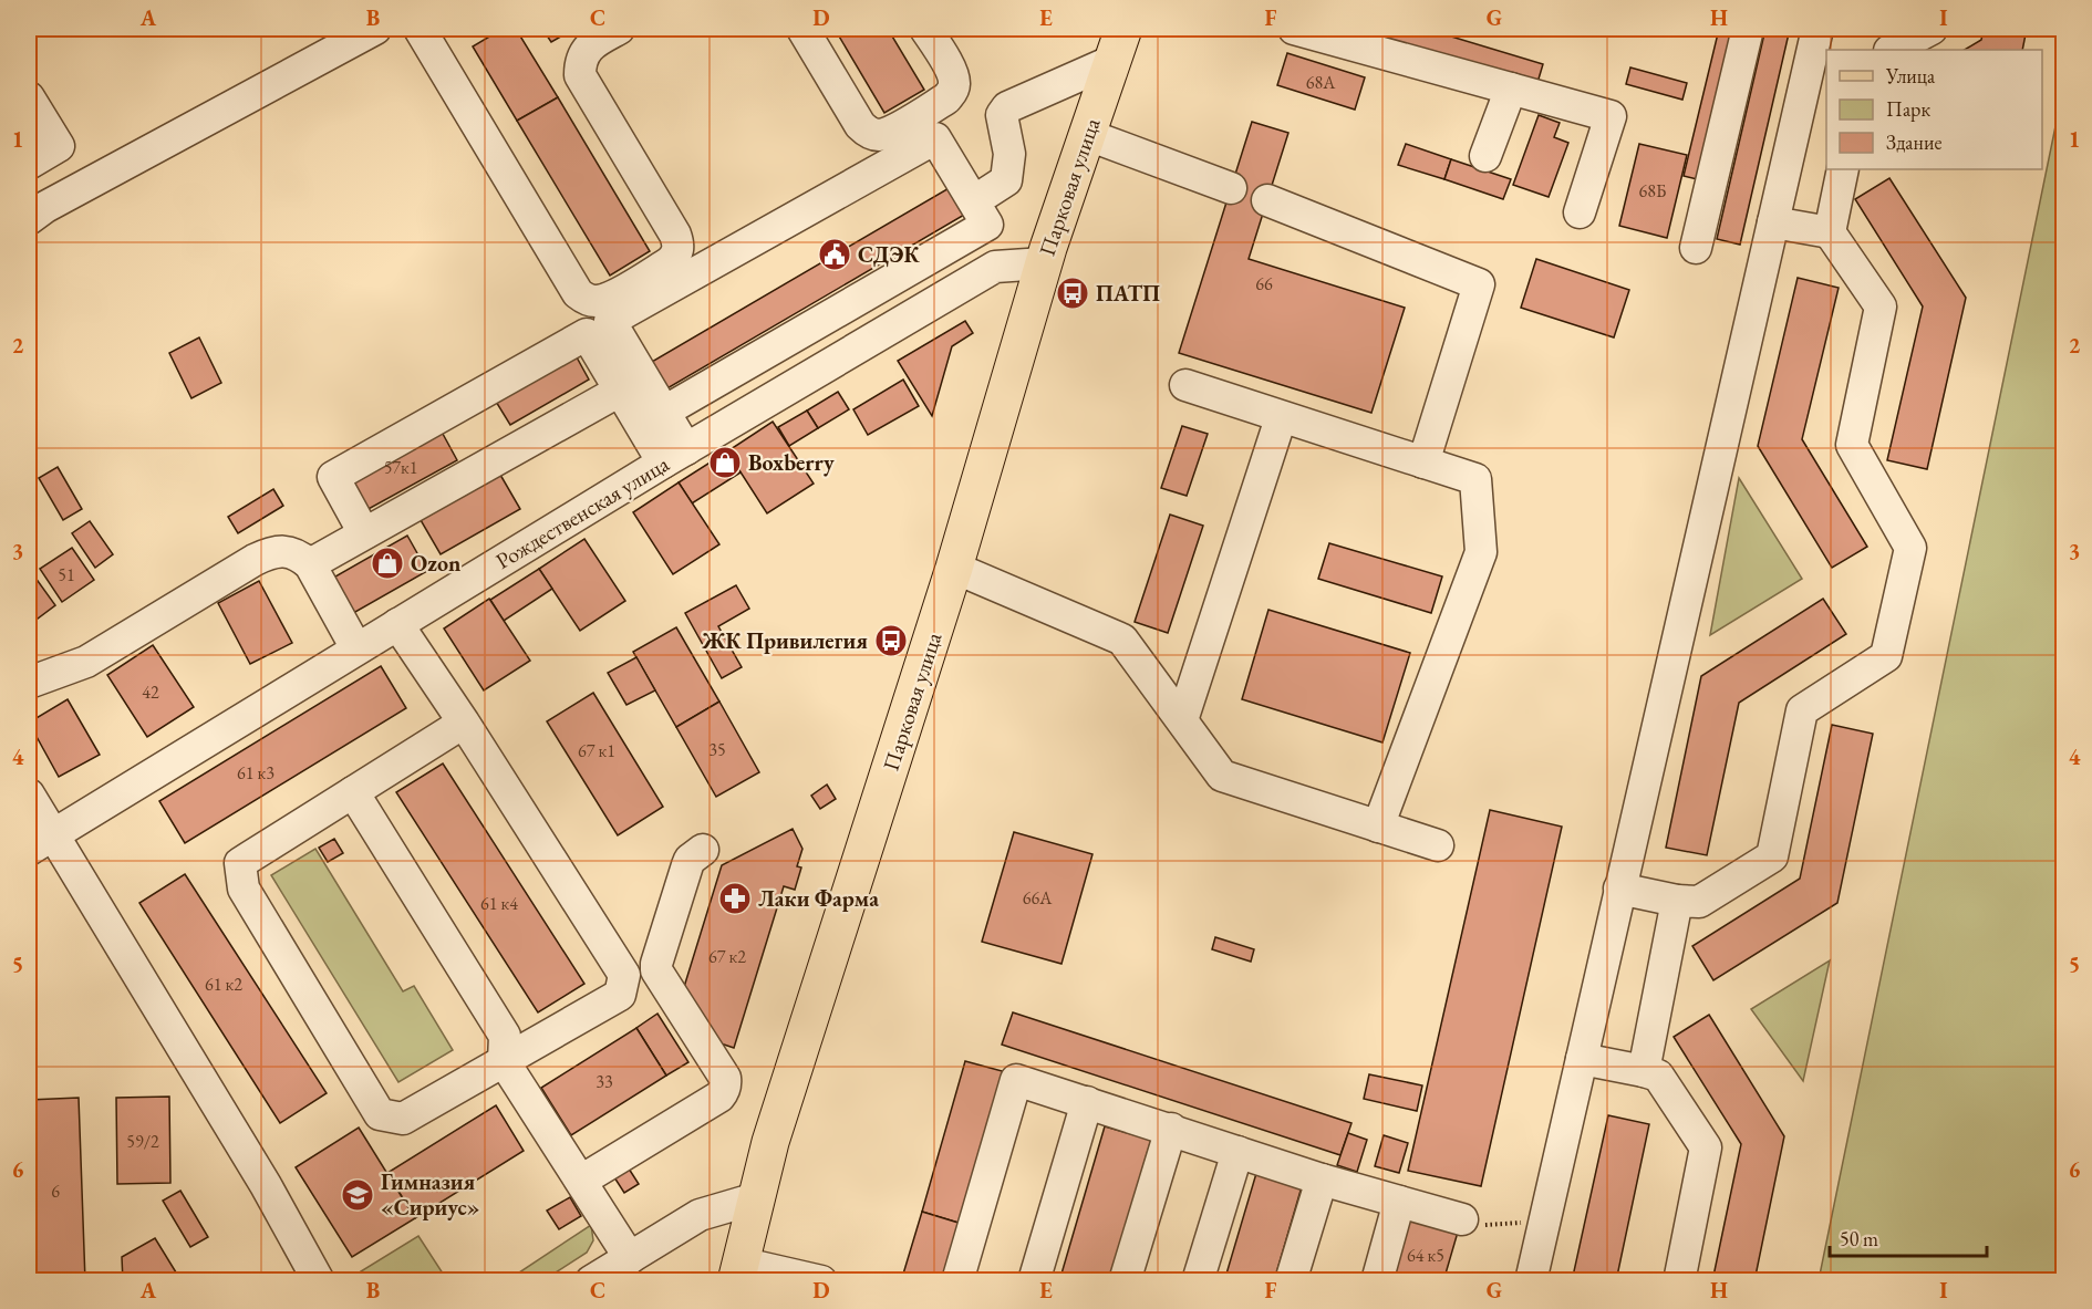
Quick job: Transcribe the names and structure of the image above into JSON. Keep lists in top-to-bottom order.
{
  "streets": {
    "main road": ["Парковая улица"],
    "street": ["Рождественская улица"]
  },
  "crossings": [
    ["Парковая улица", "Рождественская улица"]
  ],
  "places": {
    "public building": ["СДЭК"],
    "bus stop": ["ПАТП", "ЖК Привилегия"],
    "shop": ["Boxberry", "Ozon"],
    "pharmacy": ["Лаки Фарма"],
    "school or university": ["Гимназия «Сириус»"]
  },
  "house_numbers": [
    "68А",
    "68Б",
    "66",
    "57к1",
    "51",
    "42",
    "35",
    "67 к1",
    "61 к3",
    "66А",
    "61 к4",
    "67 к2",
    "61 к2",
    "33",
    "59/2",
    "6",
    "64 к5"
  ],
  "legend": ["Улица", "Парк", "Здание"],
  "scale_bar": "50 m",
  "grid": {
    "columns": [
      "A",
      "B",
      "C",
      "D",
      "E",
      "F",
      "G",
      "H",
      "I"
    ],
    "rows": [
      "1",
      "2",
      "3",
      "4",
      "5",
      "6"
    ]
  }
}
